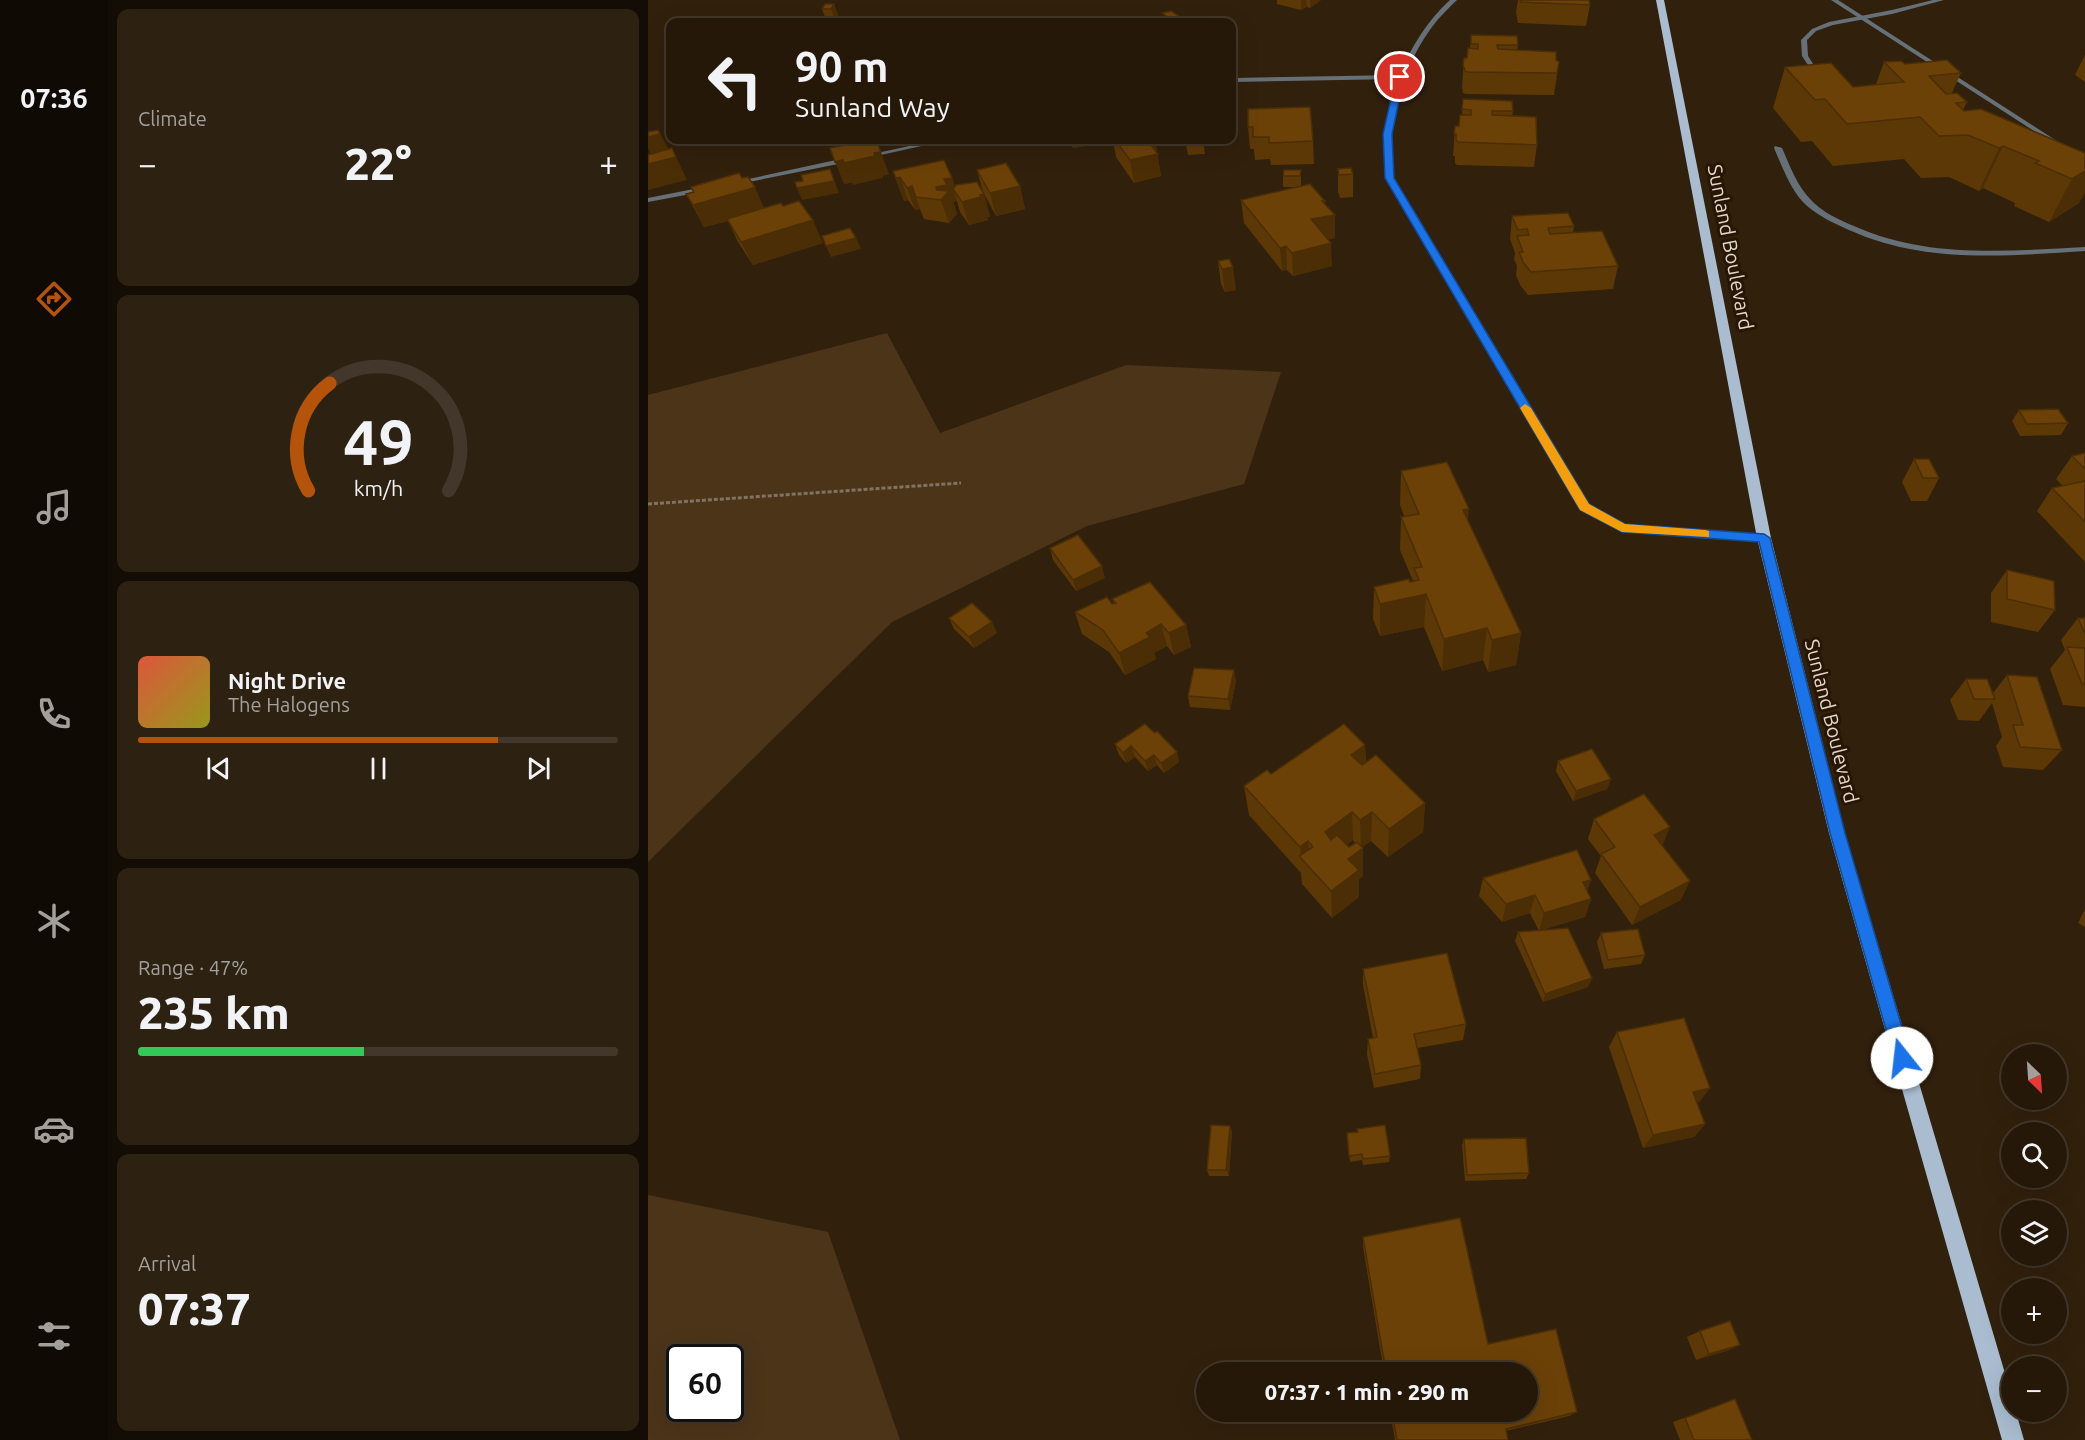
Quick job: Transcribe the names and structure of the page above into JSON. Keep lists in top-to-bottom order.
{
  "streets": {
    "main road": ["Sunland Boulevard"]
  },
  "north": "bottom right",
  "page": {
    "tabs": "07:36",
    "tile": [
      "Climate",
      ["Range · 47%", "235 km"],
      ["Arrival", "07:37"]
    ],
    "turn": ["90 m", "Sunland Way"],
    "heat": ["−", "22°", "+"],
    "song": ["Night Drive", "The Halogens"],
    "map_buttons": ["+", "−"],
    "limit": "60",
    "trip": "07:37 · 1 min · 290 m",
    "gauge": ["49", "km/h"]
  }
}
